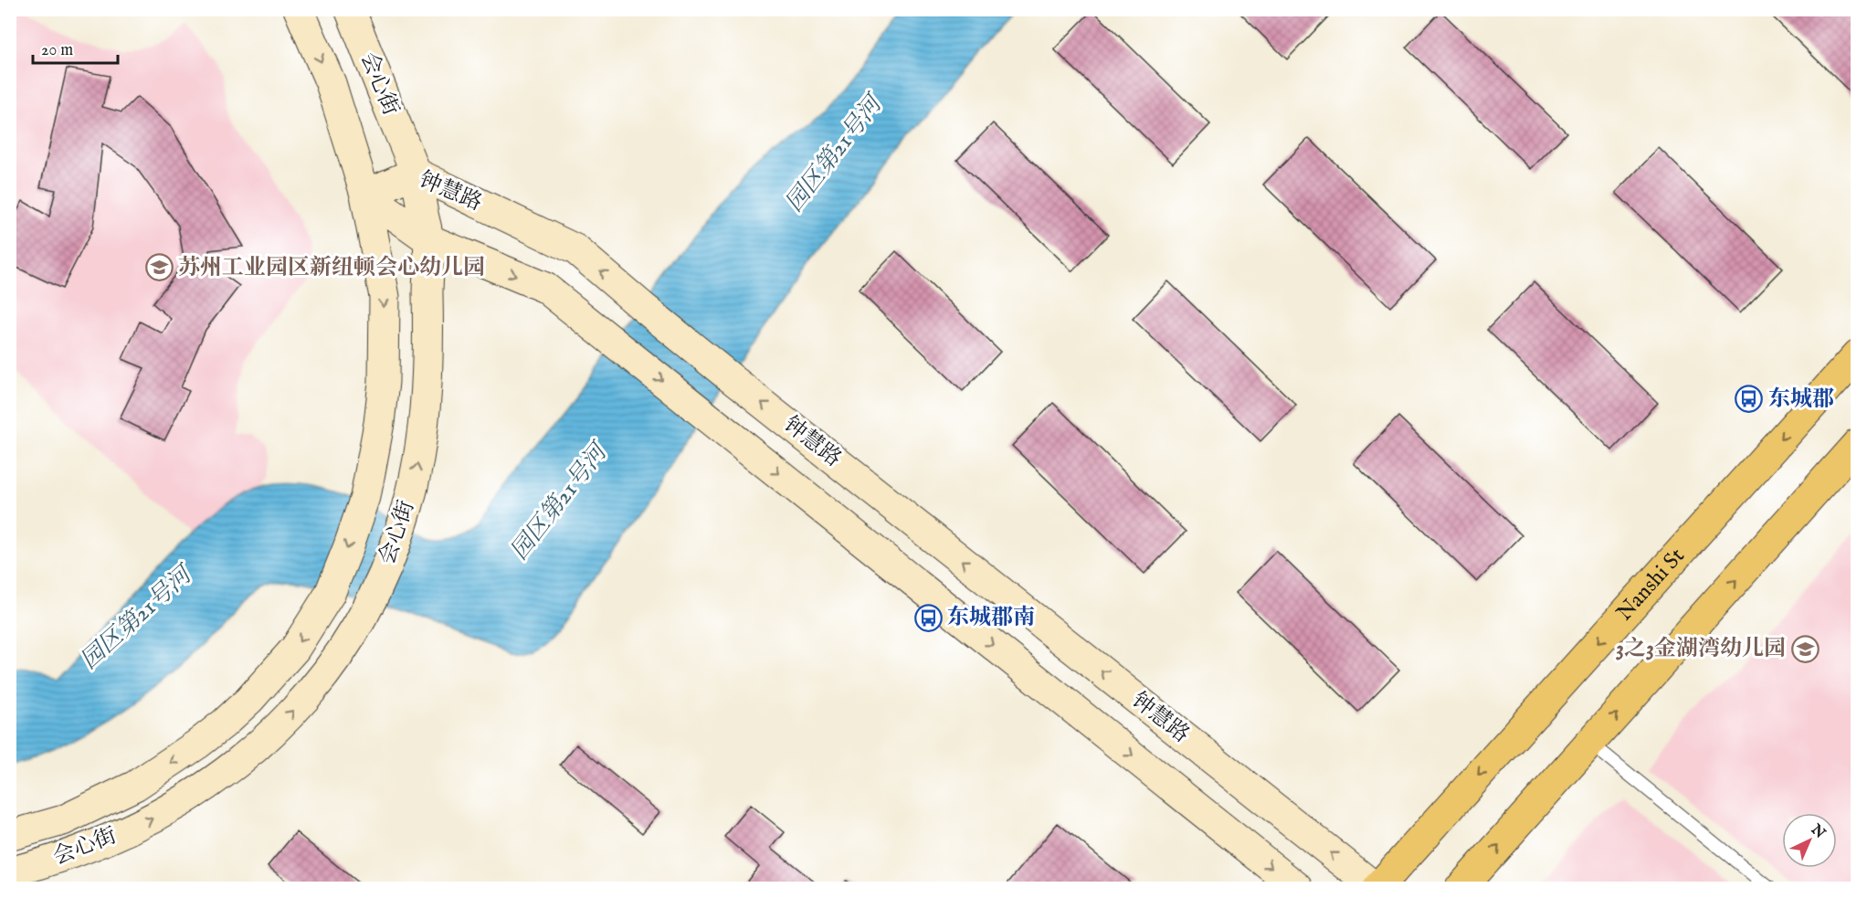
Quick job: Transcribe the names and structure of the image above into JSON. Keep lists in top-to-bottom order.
{
  "streets": {
    "main road": ["Nanshi St"],
    "street": ["会心街", "钟慧路"]
  },
  "crossings": [
    ["会心街", "钟慧路"],
    ["钟慧路", "Nanshi St"]
  ],
  "water": ["园区第21号河"],
  "places": {
    "school or university": ["苏州工业园区新纽顿会心幼儿园", "3之3金湖湾幼儿园"],
    "bus stop": ["东城郡", "东城郡南"]
  },
  "scale_bar": "20 m",
  "north": "top right"
}
